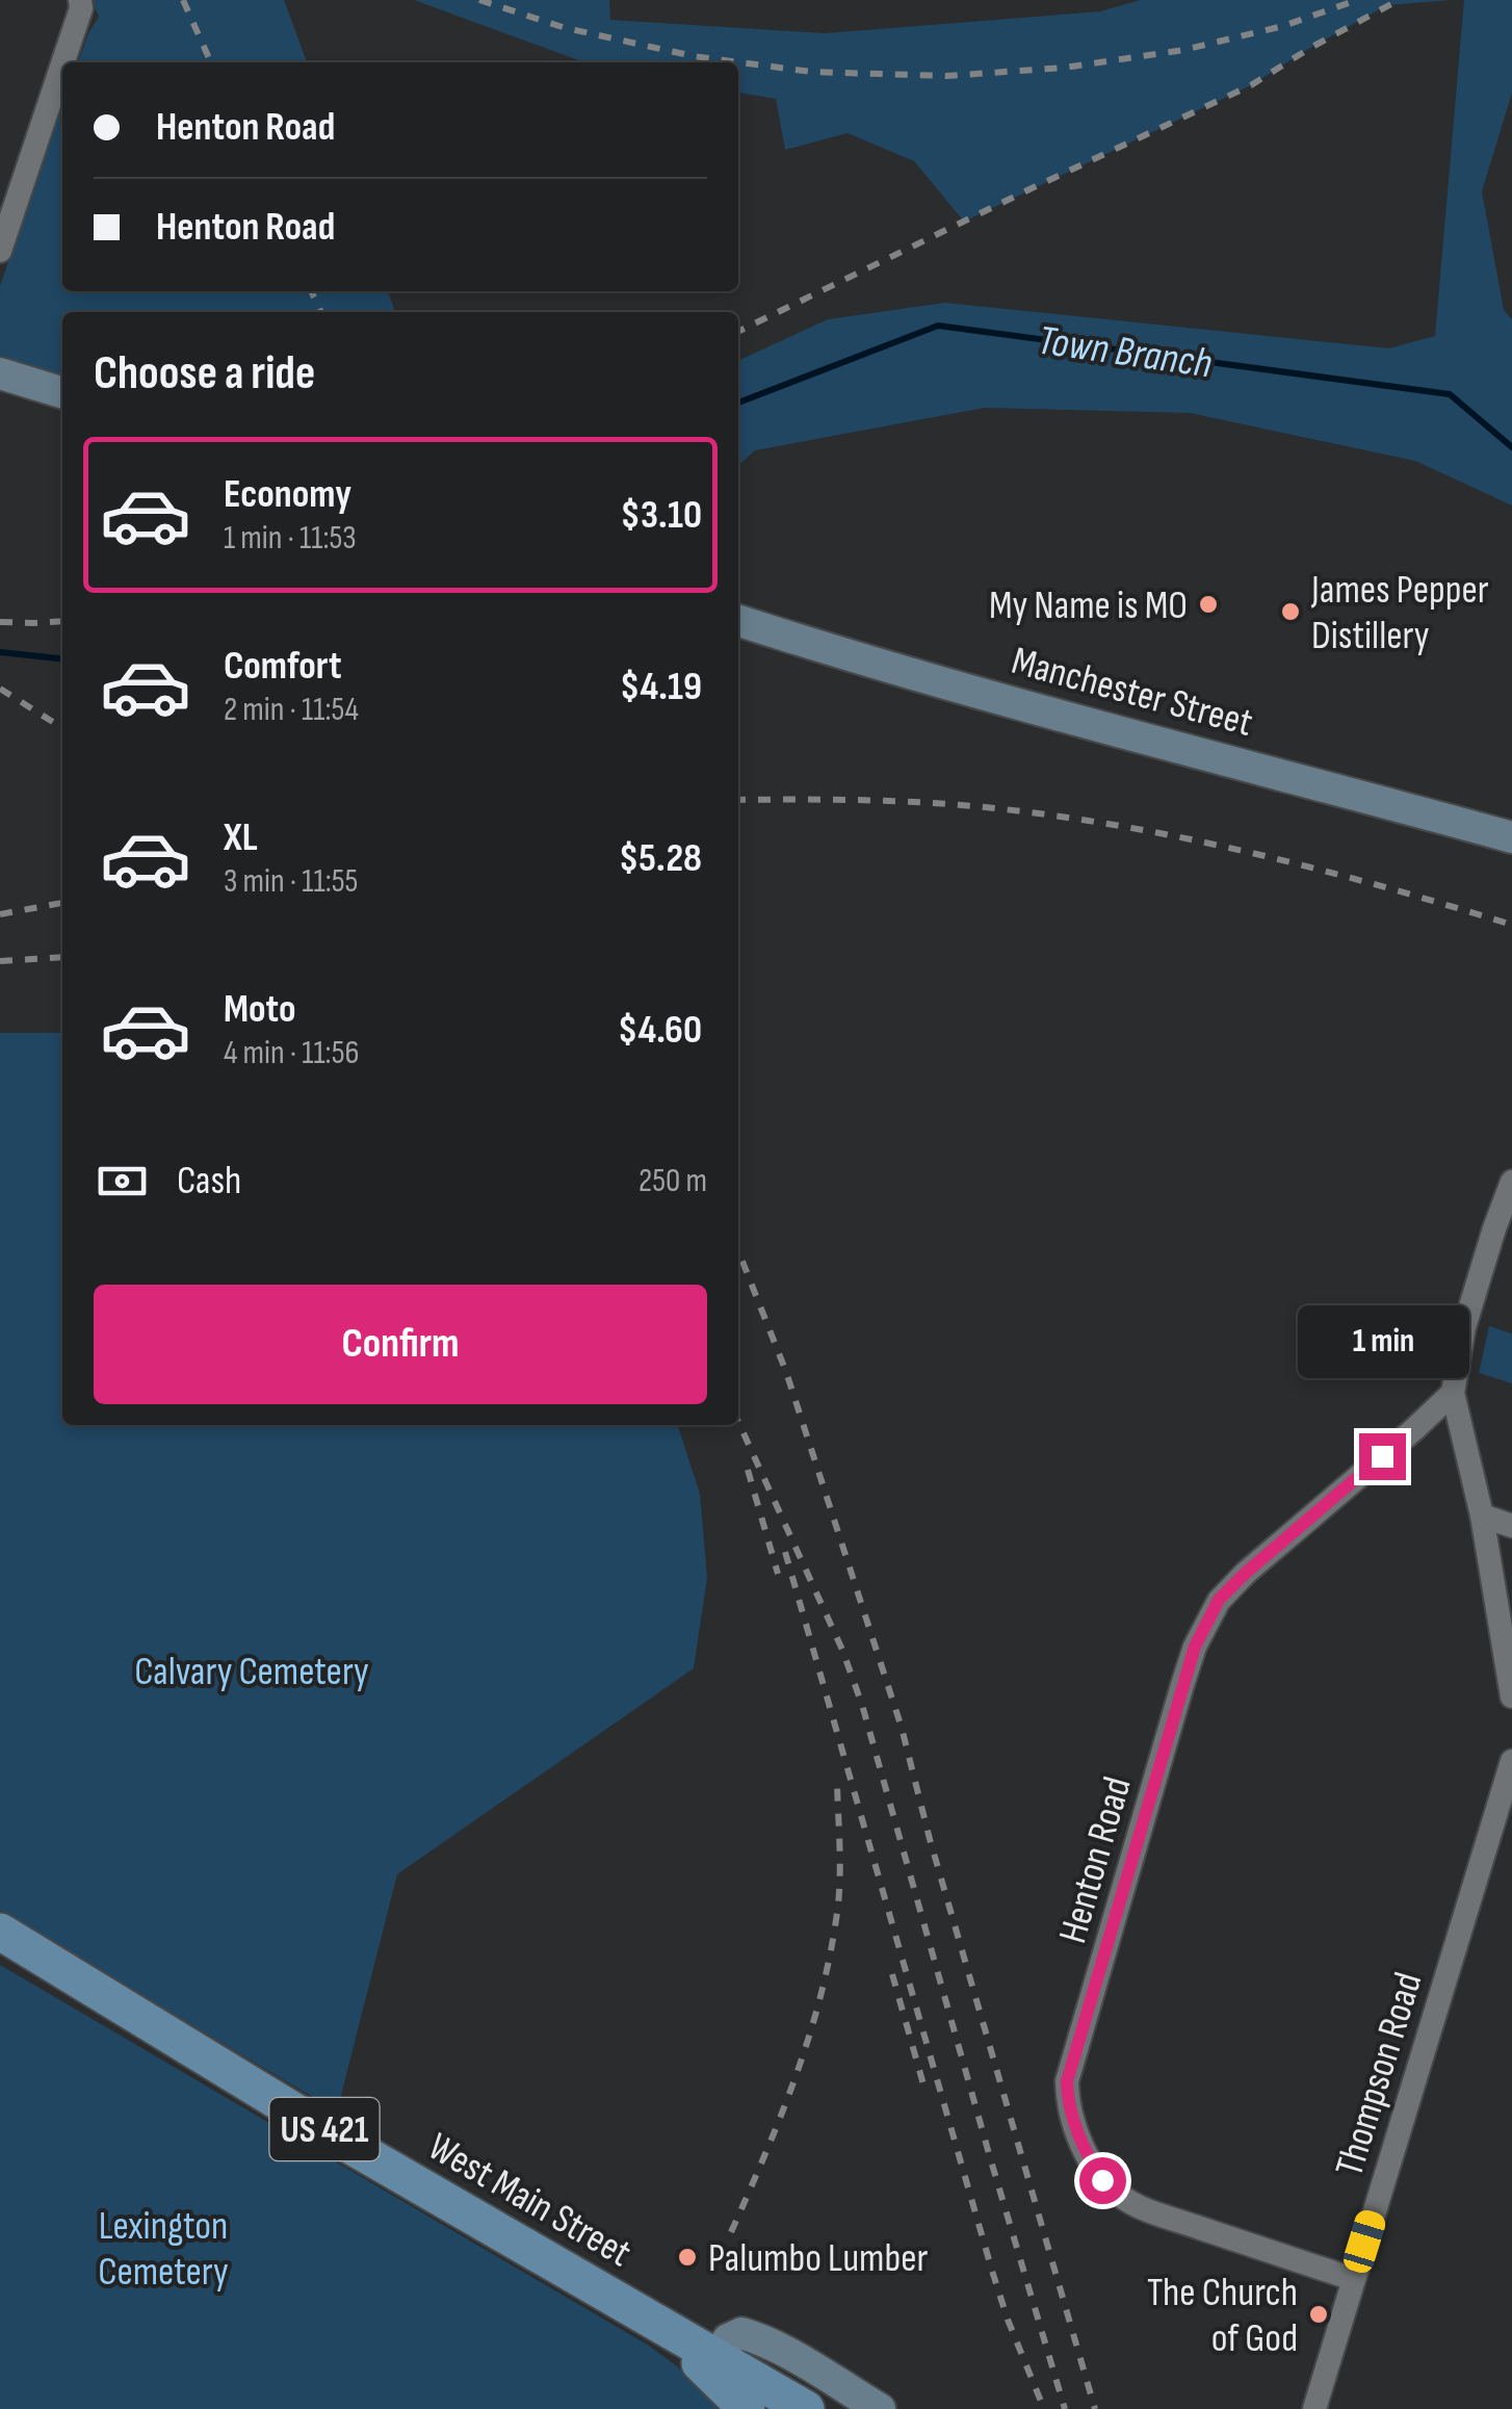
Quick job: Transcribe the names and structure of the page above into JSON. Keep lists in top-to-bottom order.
{
  "streets": {
    "main road": ["Manchester Street", "US 421", "West Main Street"],
    "street": ["Henton Road", "Thompson Road"]
  },
  "crossings": [
    ["Henton Road", "Thompson Road"]
  ],
  "water": ["Town Branch"],
  "parks": ["Calvary Cemetery", "Lexington Cemetery"],
  "places": [
    "My Name is MO",
    "James Pepper Distillery",
    "Palumbo Lumber",
    "The Church of God"
  ],
  "page": {
    "banner": ["Henton Road", "Henton Road"],
    "heading": "Choose a ride",
    "list": [
      {
        "name": "Economy",
        "note": "1 min · 11:53",
        "value": "$3.10"
      },
      {
        "name": "Comfort",
        "note": "2 min · 11:54",
        "value": "$4.19"
      },
      {
        "name": "XL",
        "note": "3 min · 11:55",
        "value": "$5.28"
      },
      {
        "name": "Moto",
        "note": "4 min · 11:56",
        "value": "$4.60"
      }
    ],
    "pay": ["Cash", "250 m"],
    "buttons": "Confirm",
    "bubble": "1 min"
  }
}
